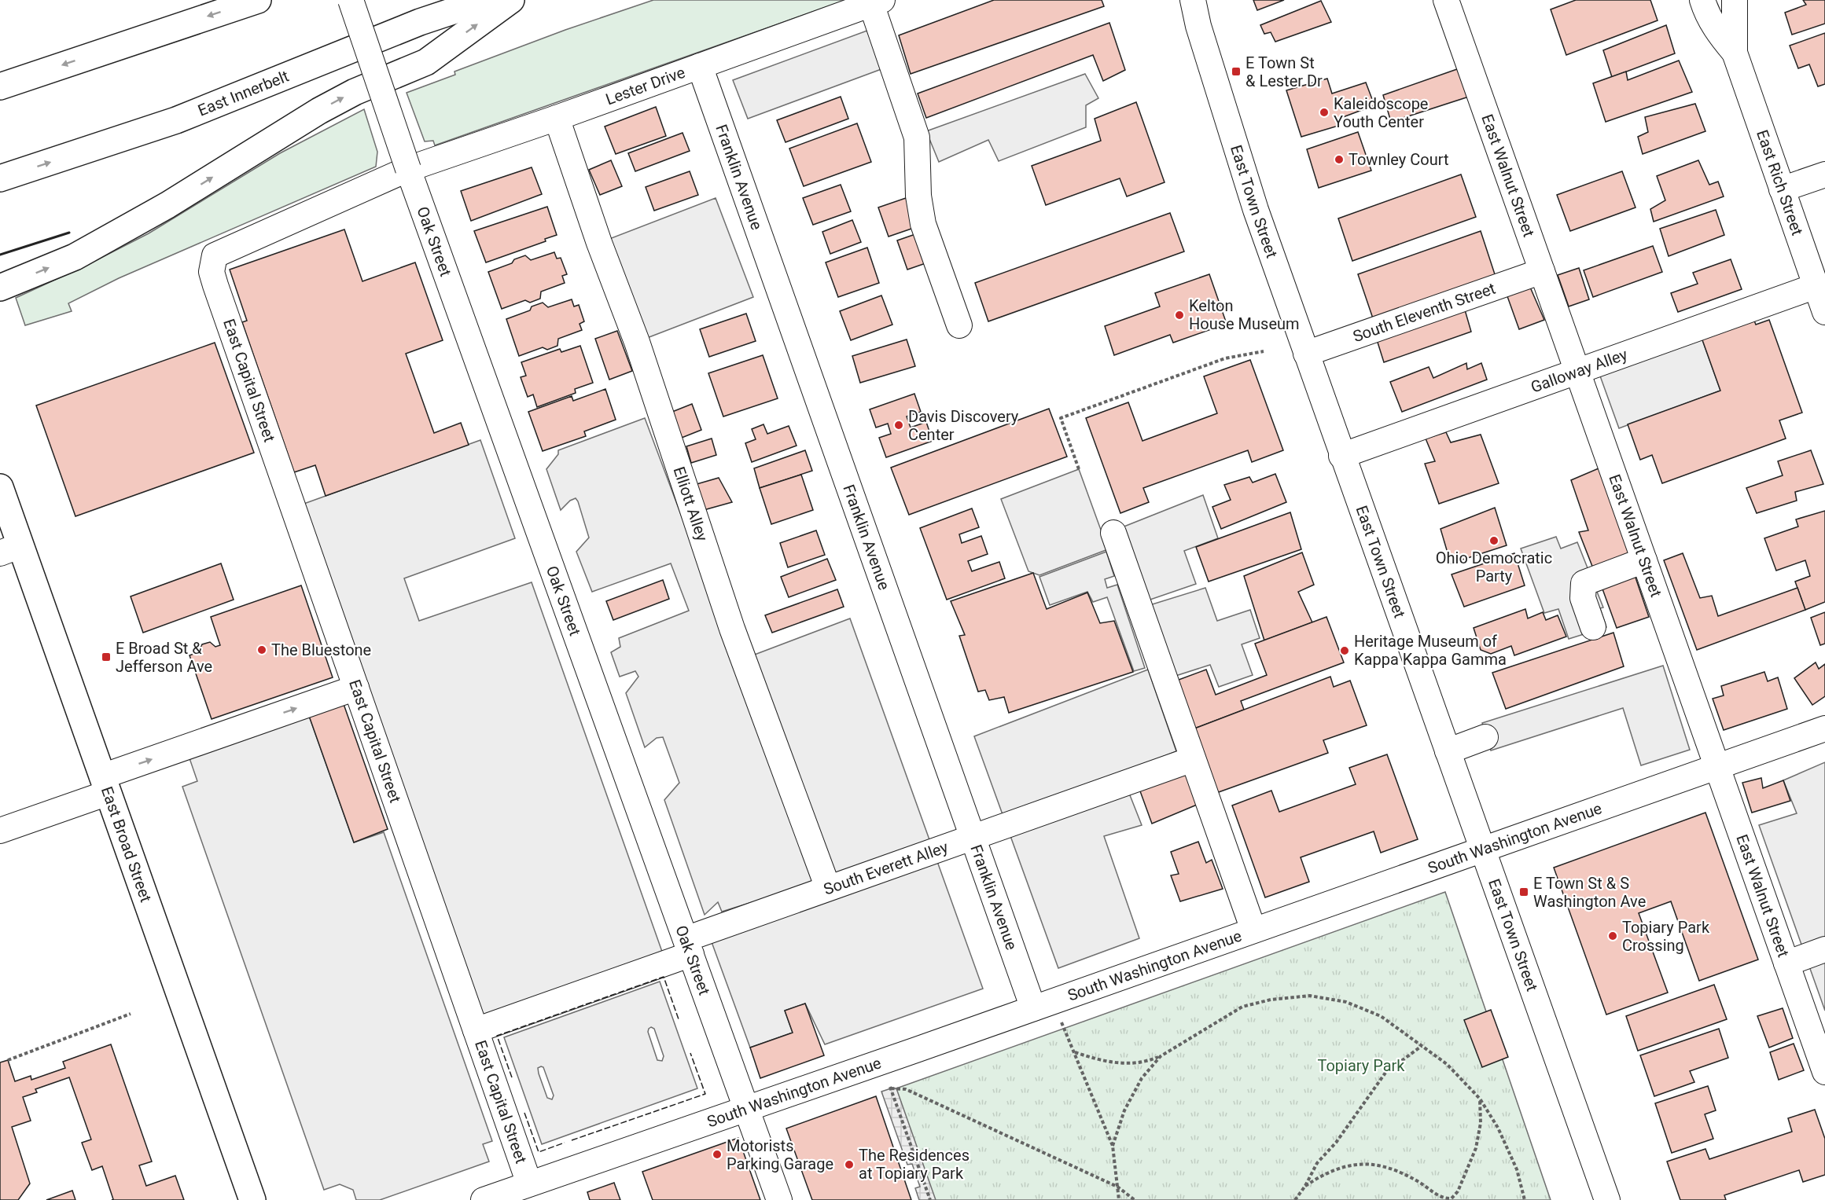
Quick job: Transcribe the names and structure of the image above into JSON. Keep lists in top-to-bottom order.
{
  "streets": {
    "main road": ["East Innerbelt", "East Broad Street"],
    "street": [
      "Lester Drive",
      "East Walnut Street",
      "Franklin Avenue",
      "East Rich Street",
      "East Town Street",
      "Oak Street",
      "South Eleventh Street",
      "Galloway Alley",
      "East Capital Street",
      "Elliott Alley",
      "South Washington Avenue",
      "South Everett Alley"
    ]
  },
  "crossings": [
    ["Lester Drive", "Franklin Avenue"],
    ["Lester Drive", "Oak Street"],
    ["Lester Drive", "East Capital Street"],
    ["Lester Drive", "Elliott Alley"],
    ["East Walnut Street", "South Eleventh Street"],
    ["East Walnut Street", "Galloway Alley"],
    ["East Walnut Street", "South Washington Avenue"],
    ["Franklin Avenue", "South Washington Avenue"],
    ["Franklin Avenue", "South Everett Alley"],
    ["East Rich Street", "Galloway Alley"],
    ["East Town Street", "South Eleventh Street"],
    ["East Town Street", "Galloway Alley"],
    ["East Town Street", "South Washington Avenue"],
    ["Oak Street", "South Washington Avenue"],
    ["Oak Street", "South Everett Alley"],
    ["East Capital Street", "South Washington Avenue"],
    ["East Capital Street", "South Everett Alley"],
    ["Elliott Alley", "South Everett Alley"]
  ],
  "parks": ["Topiary Park"],
  "places": {
    "transit": ["E Town St & Lester Dr", "E Broad St & Jefferson Ave", "E Town St & S Washington Ave"],
    "other": [
      "Kaleidoscope Youth Center",
      "Townley Court",
      "Kelton House Museum",
      "Davis Discovery Center",
      "Ohio Democratic Party",
      "The Bluestone",
      "Heritage Museum of Kappa Kappa Gamma",
      "Topiary Park Crossing",
      "Motorists Parking Garage",
      "The Residences at Topiary Park"
    ]
  }
}
